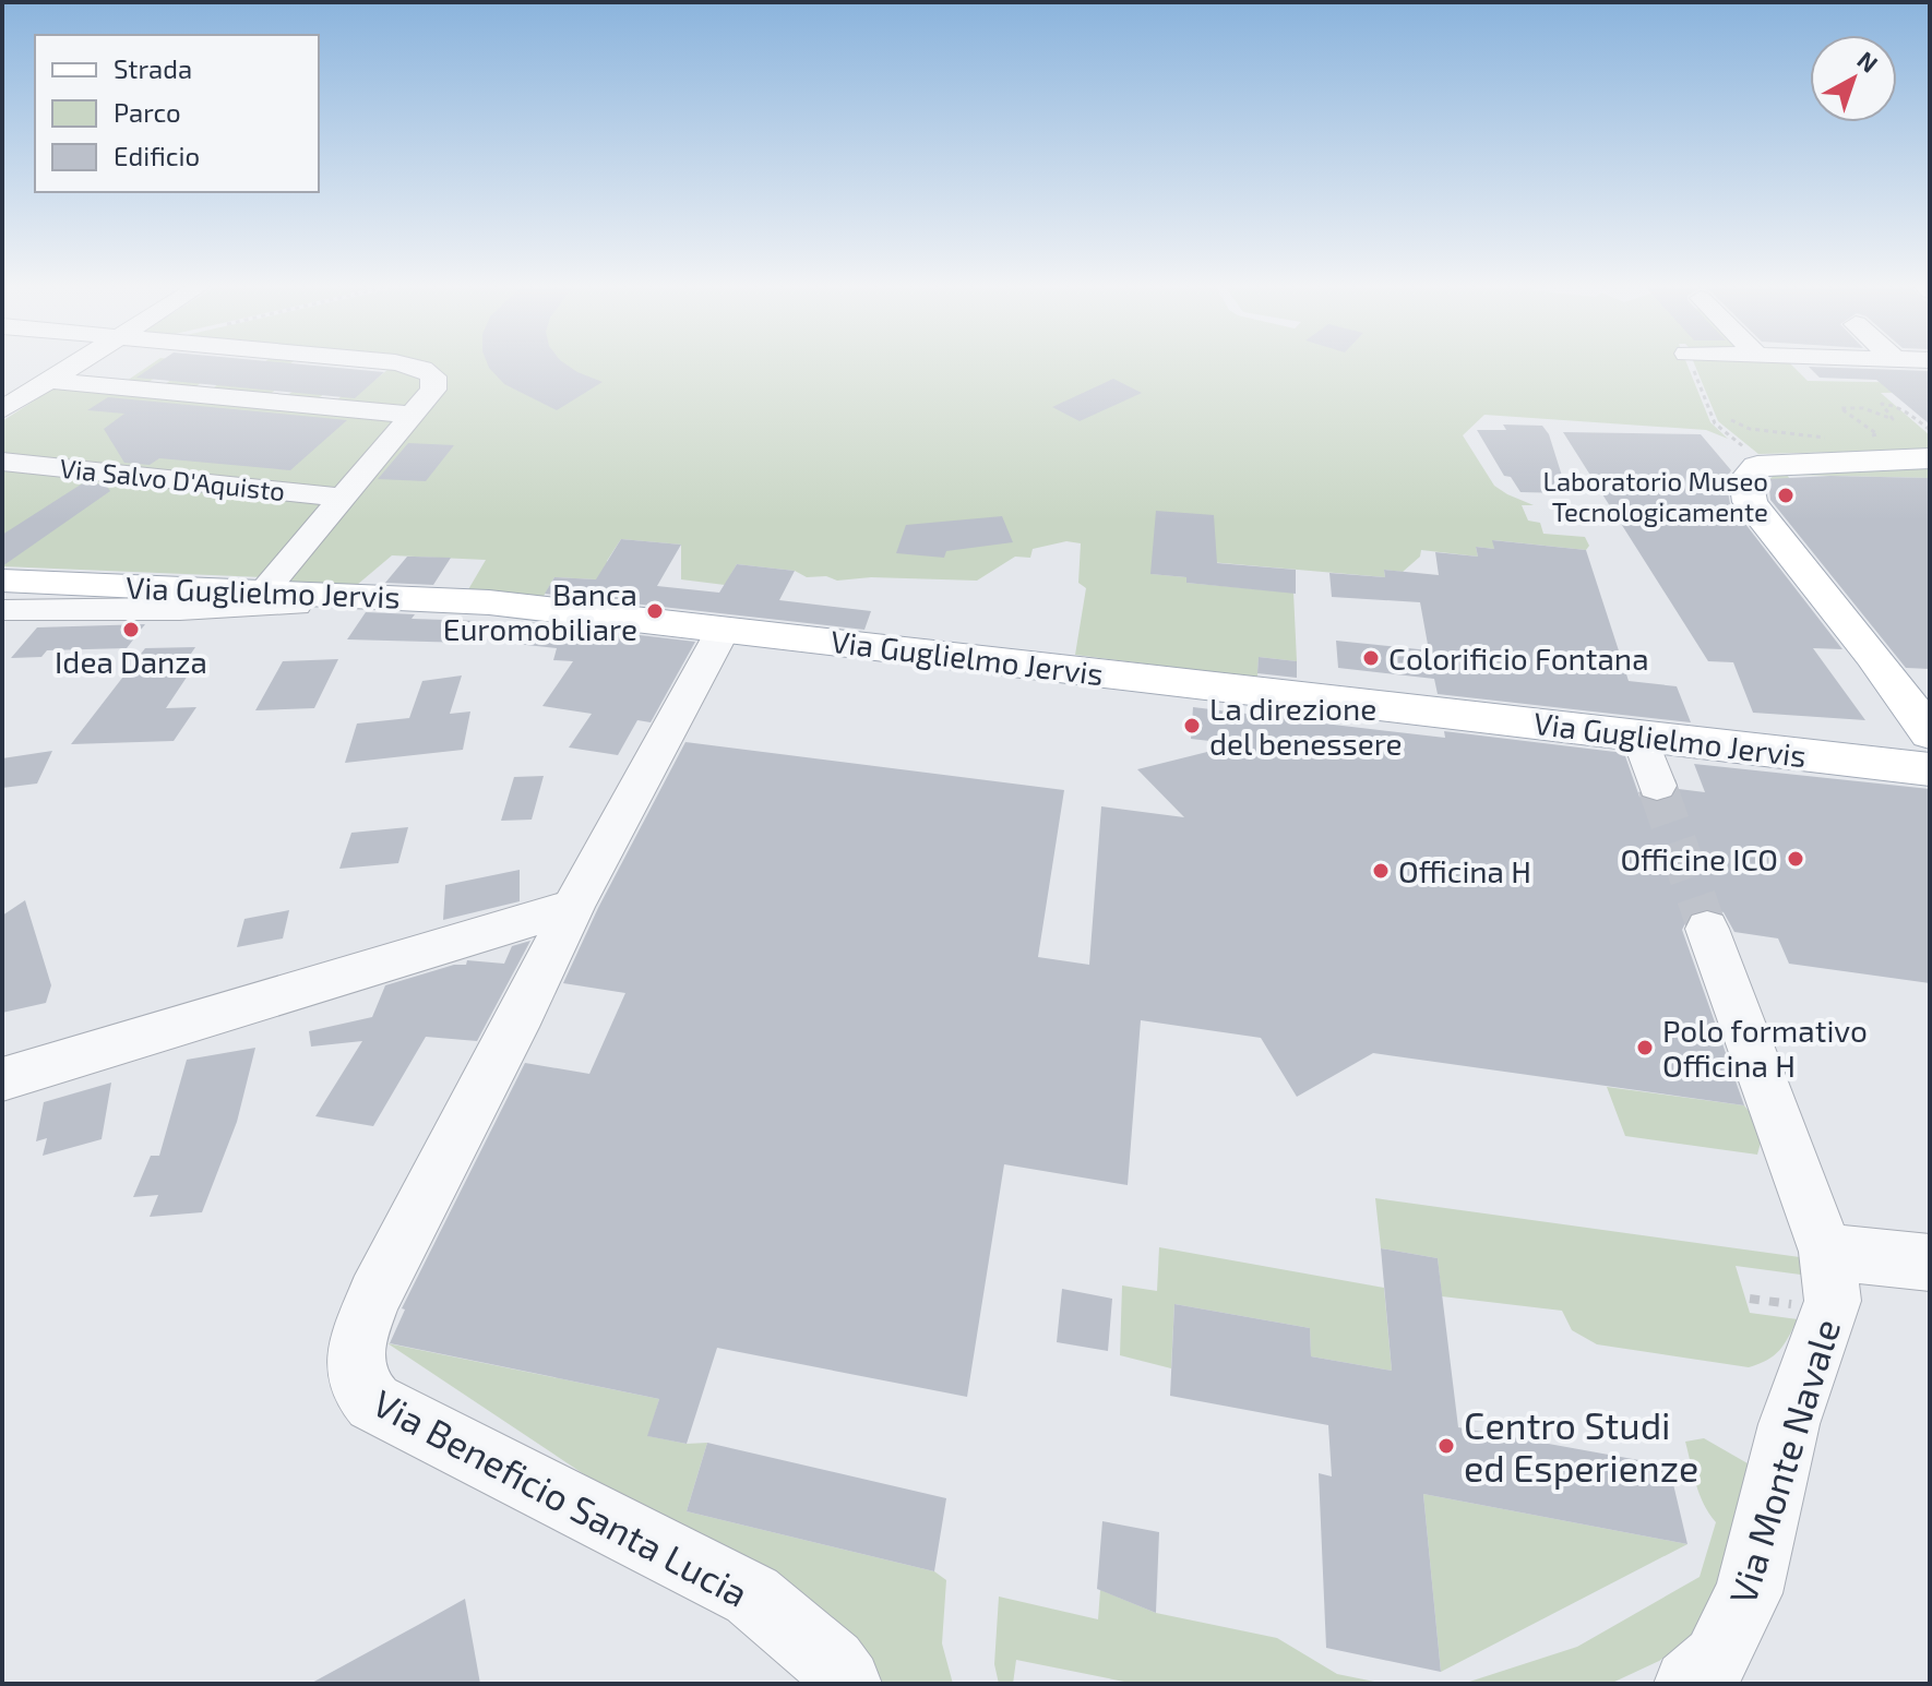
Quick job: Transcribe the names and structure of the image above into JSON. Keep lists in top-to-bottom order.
{
  "streets": {
    "main road": ["Via Guglielmo Jervis"],
    "street": ["Via Salvo D'Aquisto", "Via Monte Navale", "Via Beneficio Santa Lucia"]
  },
  "crossings": [
    ["Via Guglielmo Jervis", "Via Beneficio Santa Lucia"]
  ],
  "places": [
    "Laboratorio Museo Tecnologicamente",
    "Banca Euromobiliare",
    "Idea Danza",
    "Colorificio Fontana",
    "La direzione del benessere",
    "Officine ICO",
    "Officina H",
    "Polo formativo Officina H",
    "Centro Studi ed Esperienze"
  ],
  "legend": ["Strada", "Parco", "Edificio"],
  "north": "top right"
}
